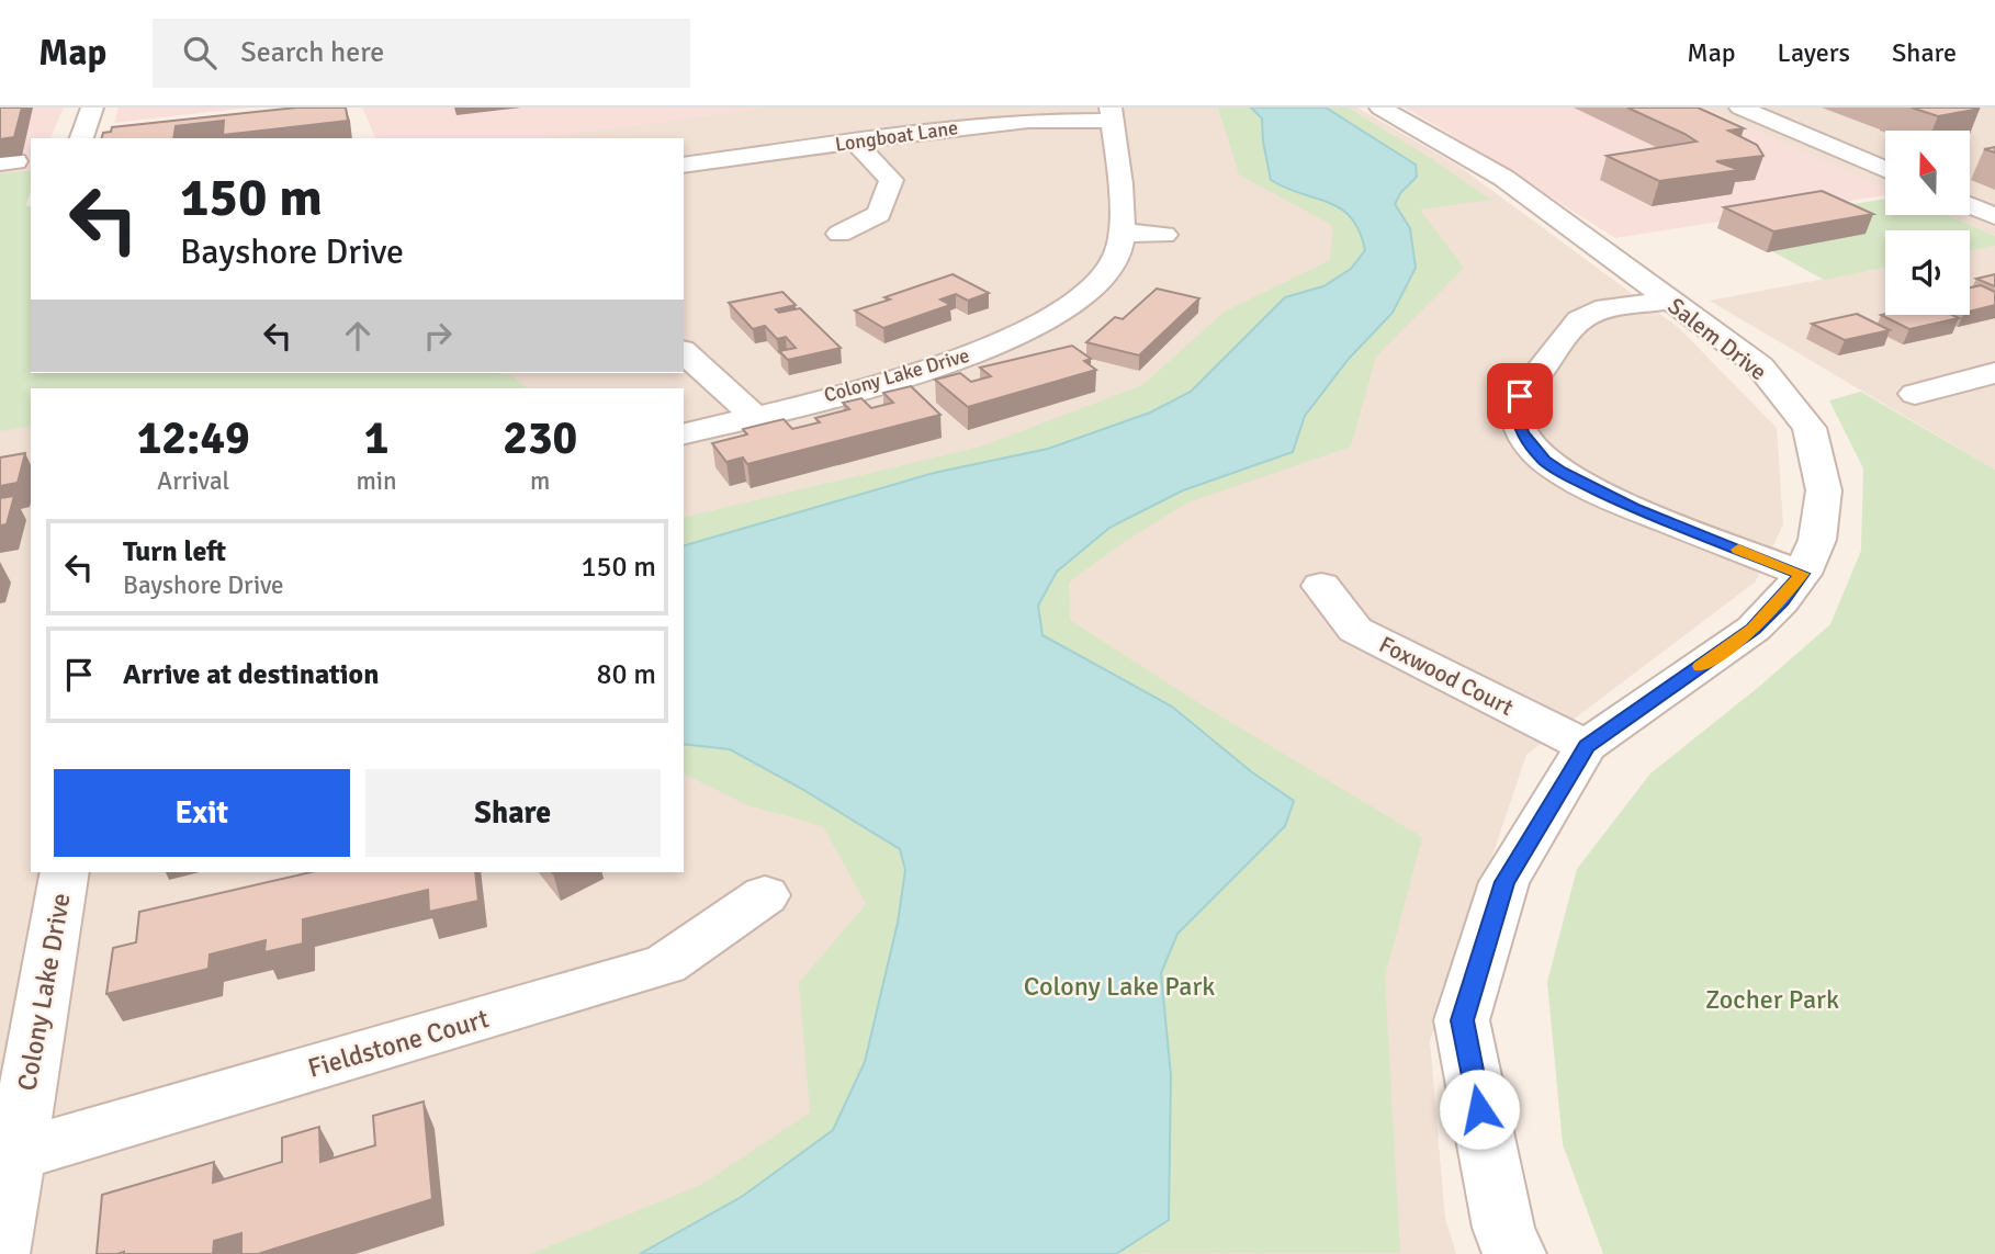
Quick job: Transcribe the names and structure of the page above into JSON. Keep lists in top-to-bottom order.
{
  "streets": {
    "street": [
      "Longboat Lane",
      "Salem Drive",
      "Colony Lake Drive",
      "Foxwood Court",
      "Fieldstone Court"
    ]
  },
  "crossings": [
    ["Longboat Lane", "Colony Lake Drive"],
    ["Salem Drive", "Foxwood Court"],
    ["Colony Lake Drive", "Fieldstone Court"]
  ],
  "parks": ["Colony Lake Park", "Zocher Park"],
  "north": "top",
  "page": {
    "header": "Map",
    "search": "Search here",
    "nav": ["Map", "Layers", "Share"],
    "turn": ["150 m", "Bayshore Drive"],
    "eta": [
      "12:49",
      "Arrival",
      "1",
      "min",
      "230",
      "m"
    ],
    "list": [
      {
        "name": "Turn left",
        "note": "Bayshore Drive",
        "value": "150 m"
      },
      {
        "name": "Arrive at destination",
        "value": "80 m"
      }
    ],
    "buttons": ["Exit", "Share"]
  }
}
